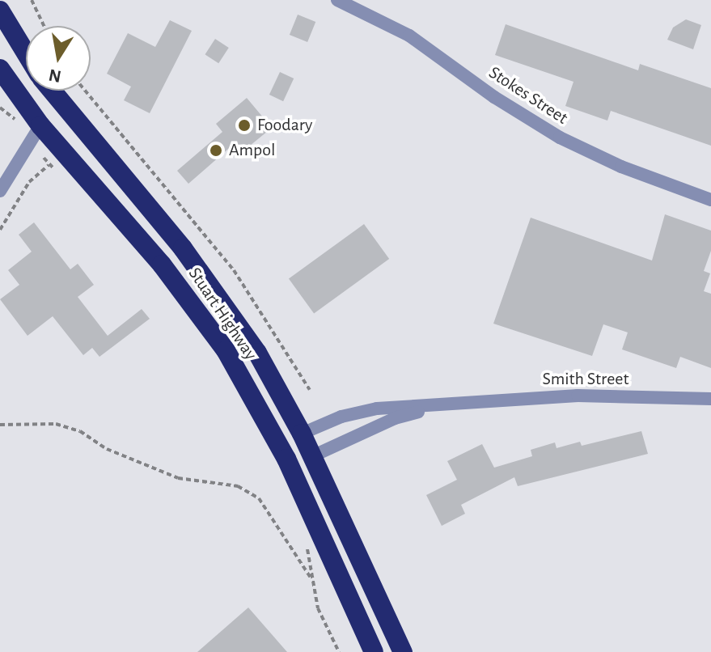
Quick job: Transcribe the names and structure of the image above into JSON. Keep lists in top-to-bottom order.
{
  "streets": {
    "highway": ["Stuart Highway"],
    "street": ["Stokes Street", "Smith Street"]
  },
  "crossings": [
    ["Stuart Highway", "Smith Street"]
  ],
  "places": ["Foodary", "Ampol"],
  "north": "bottom"
}
